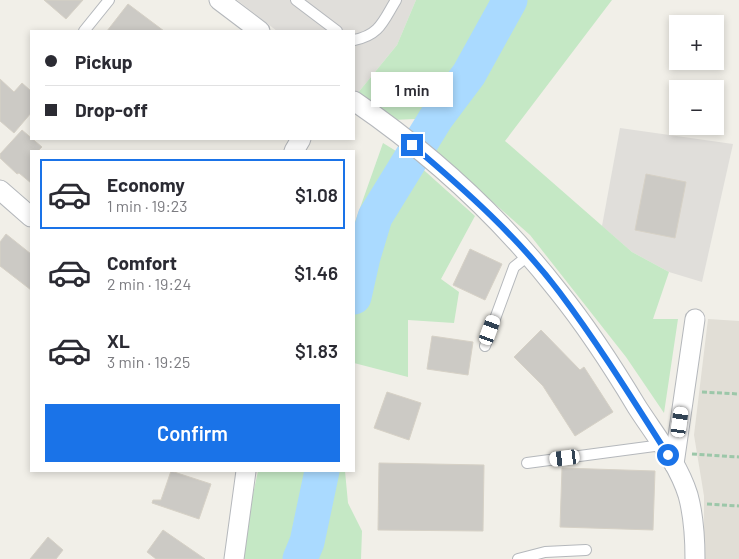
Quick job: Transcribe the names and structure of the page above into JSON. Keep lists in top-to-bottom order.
{
  "page": {
    "map_buttons": ["+", "−"],
    "banner": ["Pickup", "Drop-off"],
    "bubble": "1 min",
    "list": [
      {
        "name": "Economy",
        "note": "1 min · 19:23",
        "value": "$1.08"
      },
      {
        "name": "Comfort",
        "note": "2 min · 19:24",
        "value": "$1.46"
      },
      {
        "name": "XL",
        "note": "3 min · 19:25",
        "value": "$1.83"
      }
    ],
    "buttons": "Confirm"
  }
}
